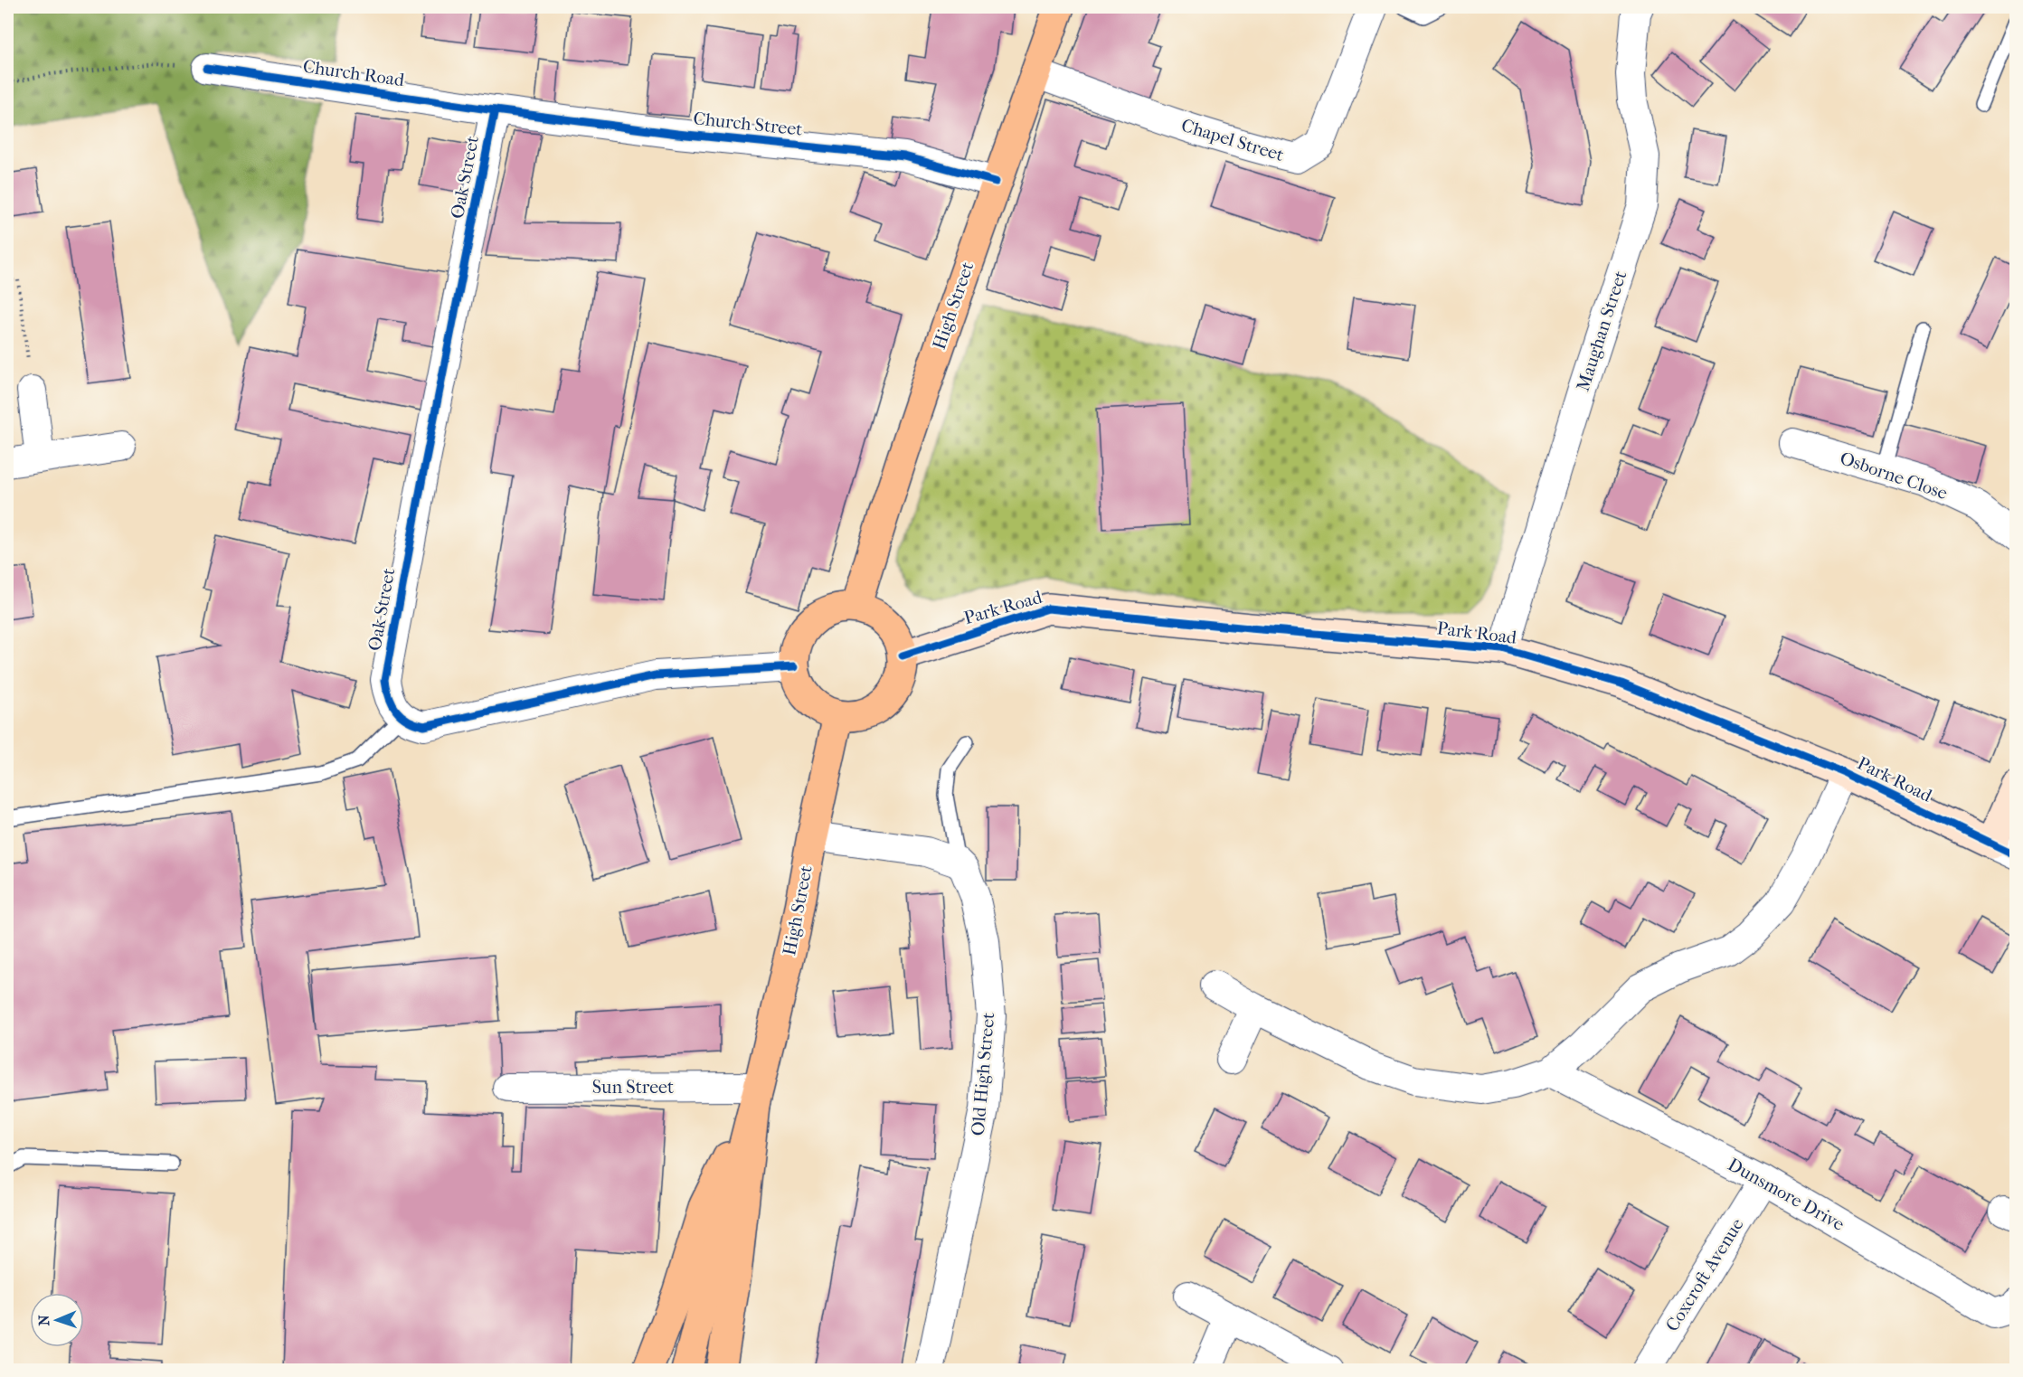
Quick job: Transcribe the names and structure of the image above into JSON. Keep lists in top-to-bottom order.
{
  "streets": {
    "main road": ["High Street"],
    "street": [
      "Church Road",
      "Church Street",
      "Chapel Street",
      "Oak Street",
      "Maughan Street",
      "Osborne Close",
      "Park Road",
      "Old High Street",
      "Sun Street",
      "Dunsmore Drive",
      "Coxcroft Avenue"
    ]
  },
  "crossings": [
    ["Church Road", "Church Street"],
    ["Church Road", "Oak Street"],
    ["Church Street", "Oak Street"],
    ["Church Street", "High Street"],
    ["Chapel Street", "High Street"],
    ["High Street", "Park Road"],
    ["High Street", "Sun Street"],
    ["Maughan Street", "Park Road"],
    ["Dunsmore Drive", "Coxcroft Avenue"]
  ],
  "north": "left"
}
